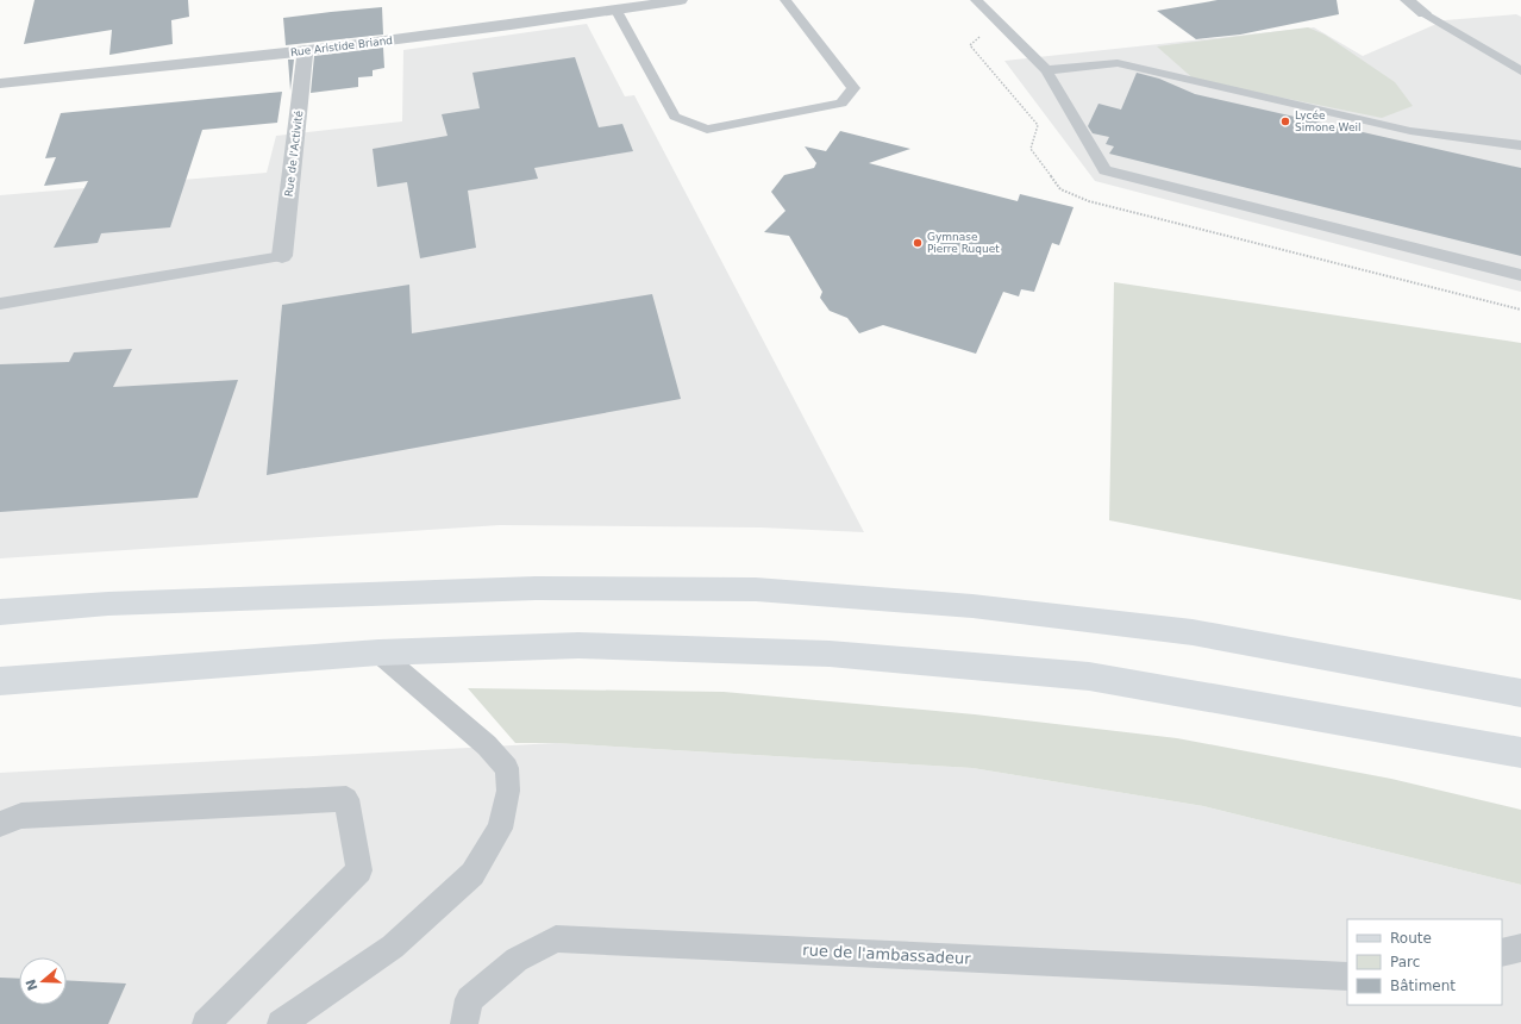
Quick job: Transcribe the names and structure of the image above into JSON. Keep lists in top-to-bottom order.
{
  "streets": {
    "street": ["Rue Aristide Briand", "Rue de l'Activité"],
    "lane": ["rue de l'ambassadeur"]
  },
  "crossings": [
    ["Rue Aristide Briand", "Rue de l'Activité"]
  ],
  "places": ["Lycée Simone Weil", "Gymnase Pierre Ruquet"],
  "legend": ["Route", "Parc", "Bâtiment"],
  "north": "left"
}
